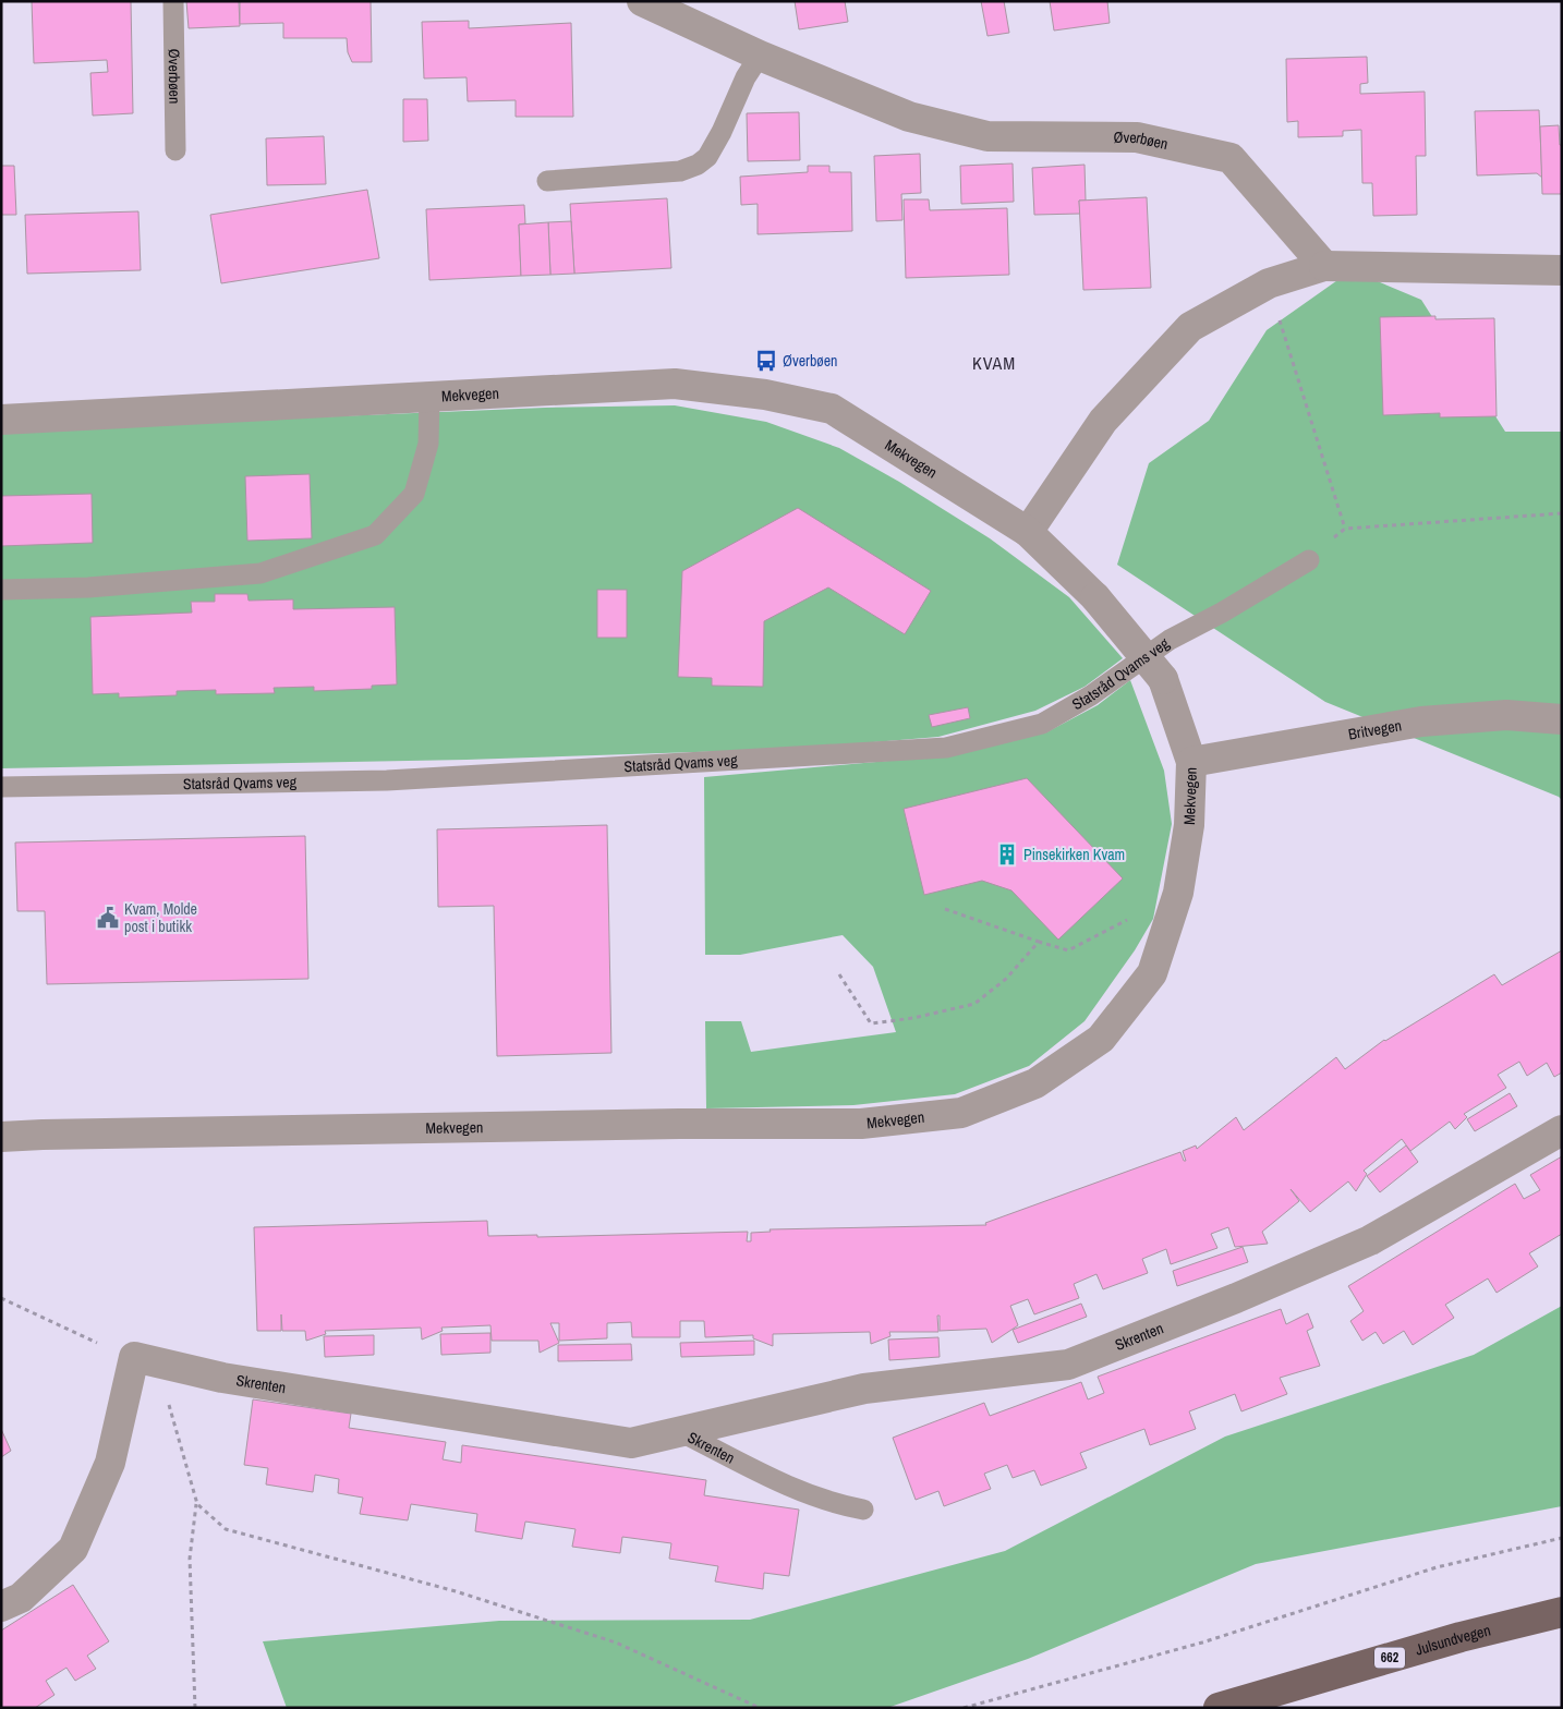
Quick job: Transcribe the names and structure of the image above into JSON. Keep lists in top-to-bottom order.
{
  "streets": {
    "main road": ["Julsundvegen", "662"],
    "street": [
      "Øverbøen",
      "Mekvegen",
      "Britvegen",
      "Skrenten"
    ],
    "lane": ["Statsråd Qvams veg"]
  },
  "crossings": [
    ["Mekvegen", "Britvegen"]
  ],
  "districts": ["KVAM"],
  "places": {
    "bus stop": ["Øverbøen"],
    "building": ["Pinsekirken Kvam"],
    "public building": ["Kvam, Molde post i butikk"]
  }
}
